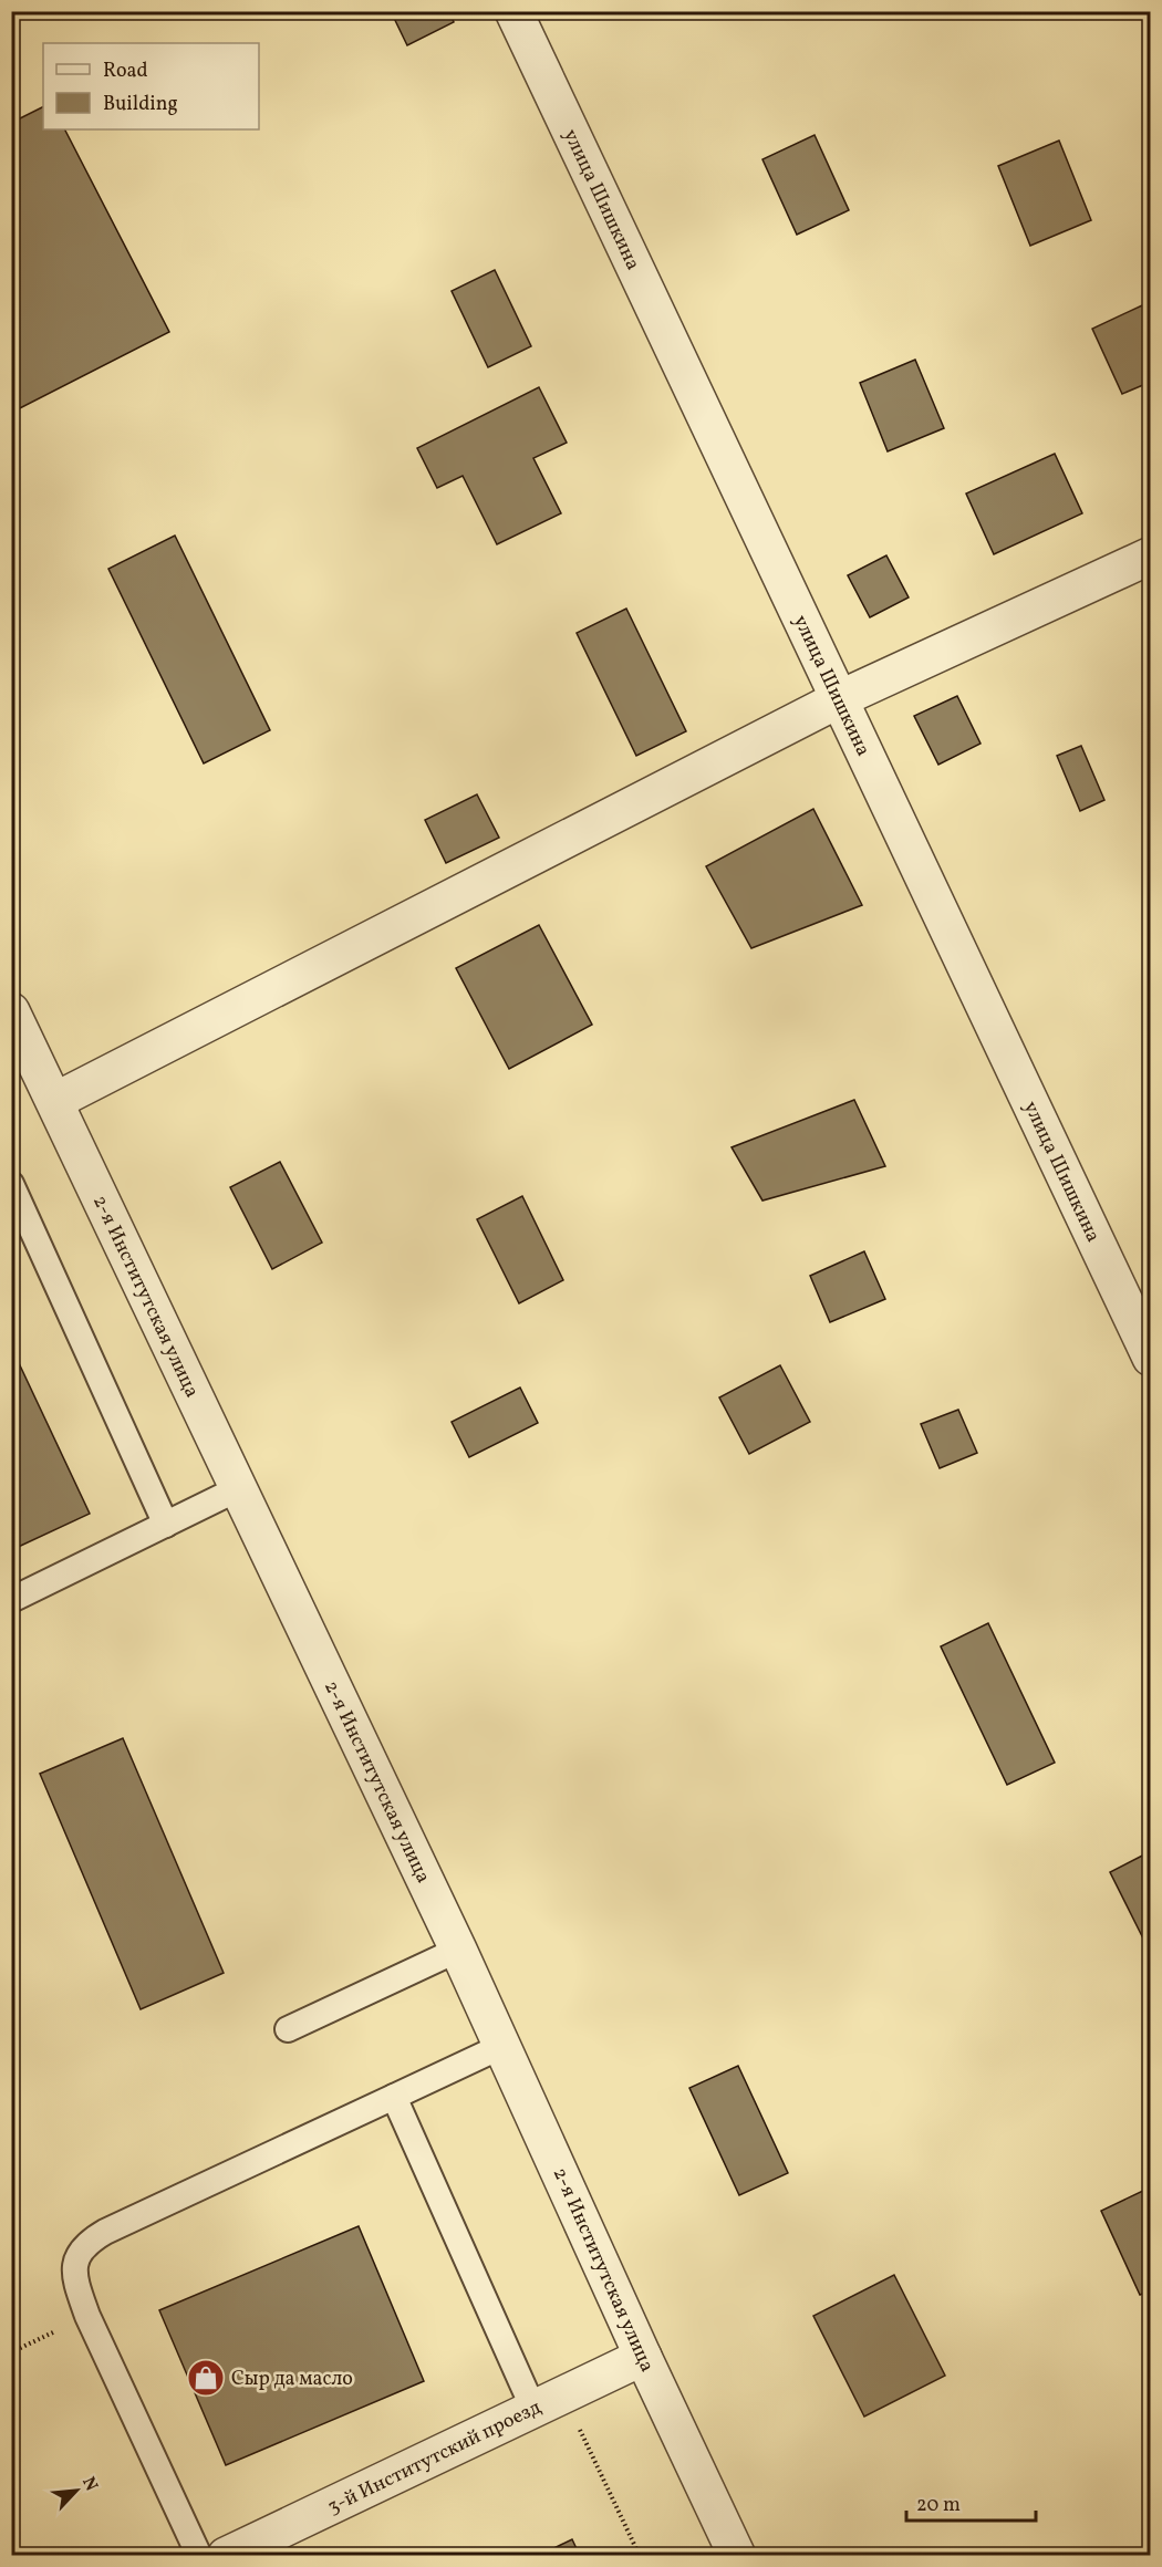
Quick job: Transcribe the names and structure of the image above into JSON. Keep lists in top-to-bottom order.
{
  "streets": {
    "street": ["улица Шишкина", "2-я Институтская улица", "3-й Институтский проезд"]
  },
  "crossings": [
    ["2-я Институтская улица", "3-й Институтский проезд"]
  ],
  "places": {
    "shop": ["Сыр да масло"]
  },
  "legend": ["Road", "Building"],
  "scale_bar": "20 m",
  "north": "top right"
}
